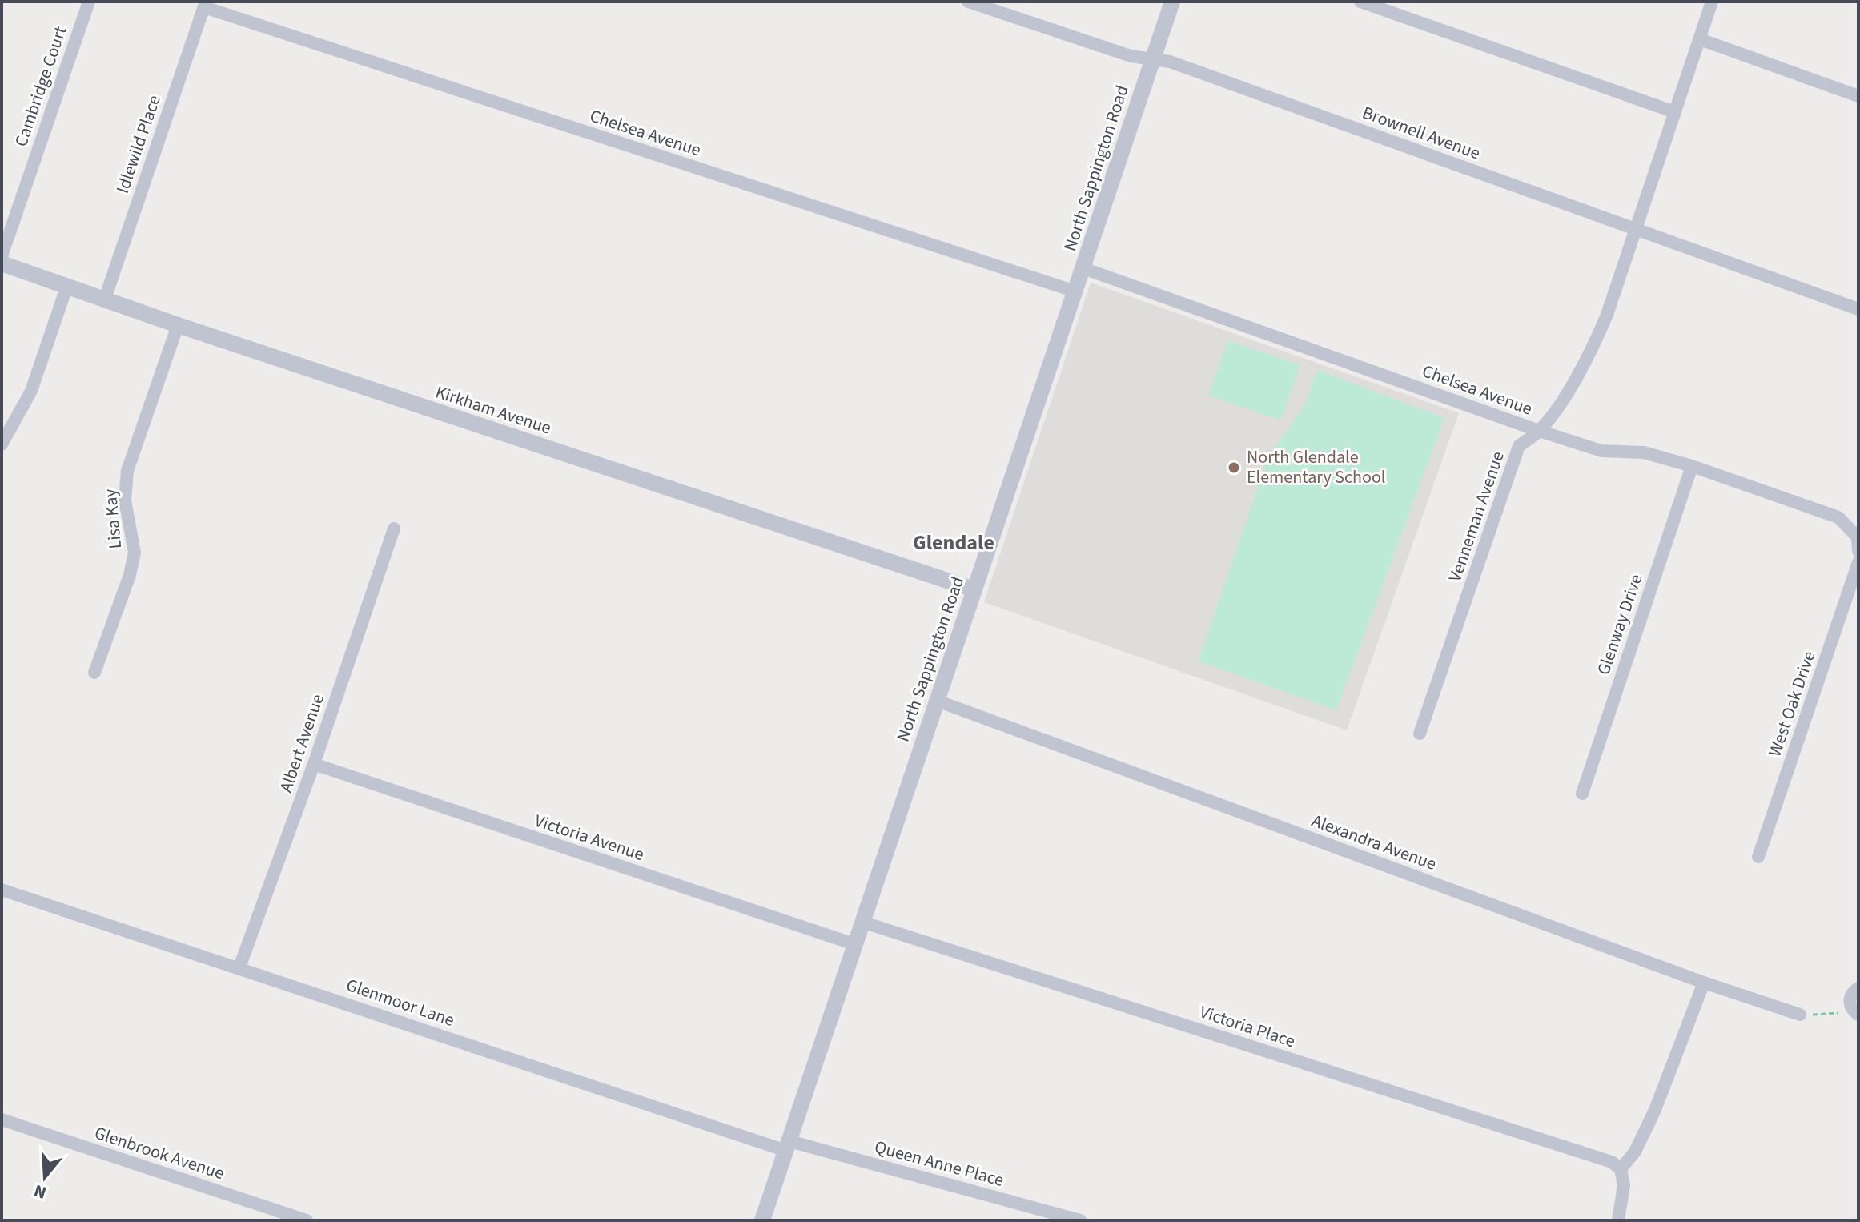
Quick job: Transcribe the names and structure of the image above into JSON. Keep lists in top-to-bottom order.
{
  "streets": {
    "street": [
      "Cambridge Court",
      "Chelsea Avenue",
      "Brownell Avenue",
      "Idlewild Place",
      "North Sappington Road",
      "Kirkham Avenue",
      "Venneman Avenue",
      "Lisa Kay",
      "Glenway Drive",
      "West Oak Drive",
      "Albert Avenue",
      "Victoria Avenue",
      "Alexandra Avenue",
      "Glenmoor Lane",
      "Victoria Place",
      "Glenbrook Avenue",
      "Queen Anne Place"
    ]
  },
  "crossings": [
    ["Chelsea Avenue", "Idlewild Place"],
    ["Chelsea Avenue", "North Sappington Road"],
    ["Chelsea Avenue", "Venneman Avenue"],
    ["Chelsea Avenue", "Glenway Drive"],
    ["Brownell Avenue", "North Sappington Road"],
    ["Brownell Avenue", "Venneman Avenue"],
    ["Idlewild Place", "Kirkham Avenue"],
    ["North Sappington Road", "Kirkham Avenue"],
    ["North Sappington Road", "Victoria Avenue"],
    ["North Sappington Road", "Alexandra Avenue"],
    ["North Sappington Road", "Glenmoor Lane"],
    ["North Sappington Road", "Victoria Place"],
    ["North Sappington Road", "Queen Anne Place"],
    ["Kirkham Avenue", "Lisa Kay"],
    ["Albert Avenue", "Victoria Avenue"],
    ["Albert Avenue", "Glenmoor Lane"],
    ["Glenmoor Lane", "Queen Anne Place"]
  ],
  "districts": ["Glendale"],
  "places": ["North Glendale Elementary School"],
  "north": "bottom"
}
